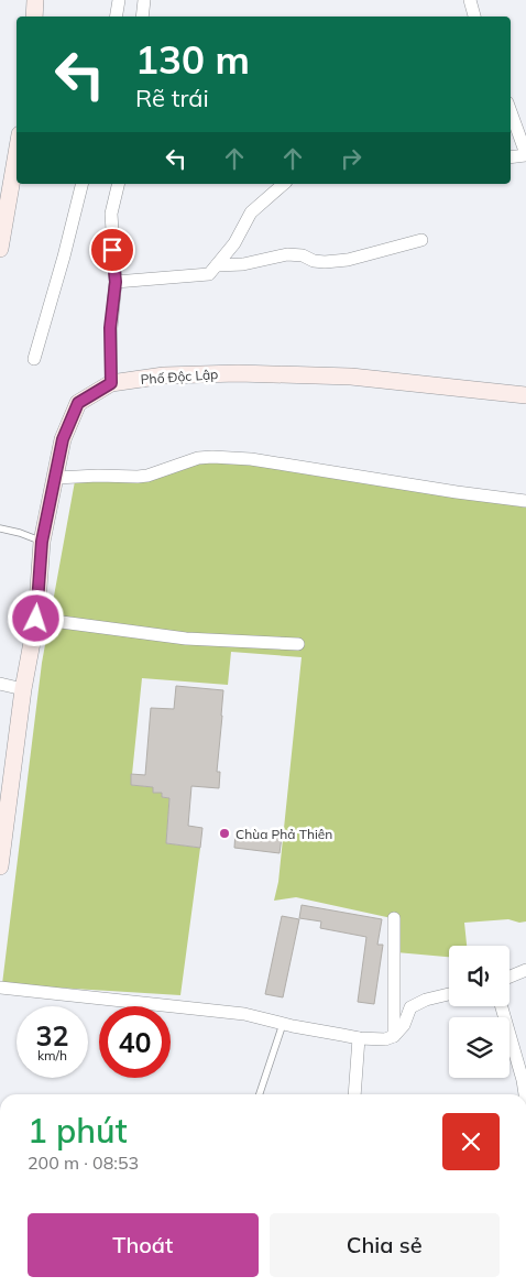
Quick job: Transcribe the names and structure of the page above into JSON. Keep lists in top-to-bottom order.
{
  "streets": {
    "street": ["Phố Độc Lập"]
  },
  "places": ["Chùa Phả Thiên"],
  "page": {
    "turn": ["130 m", "Rẽ trái"],
    "speed": "32 km/h",
    "limit": "40",
    "heading": ["1 phút", "200 m · 08:53"],
    "buttons": ["Thoát", "Chia sẻ"]
  }
}
